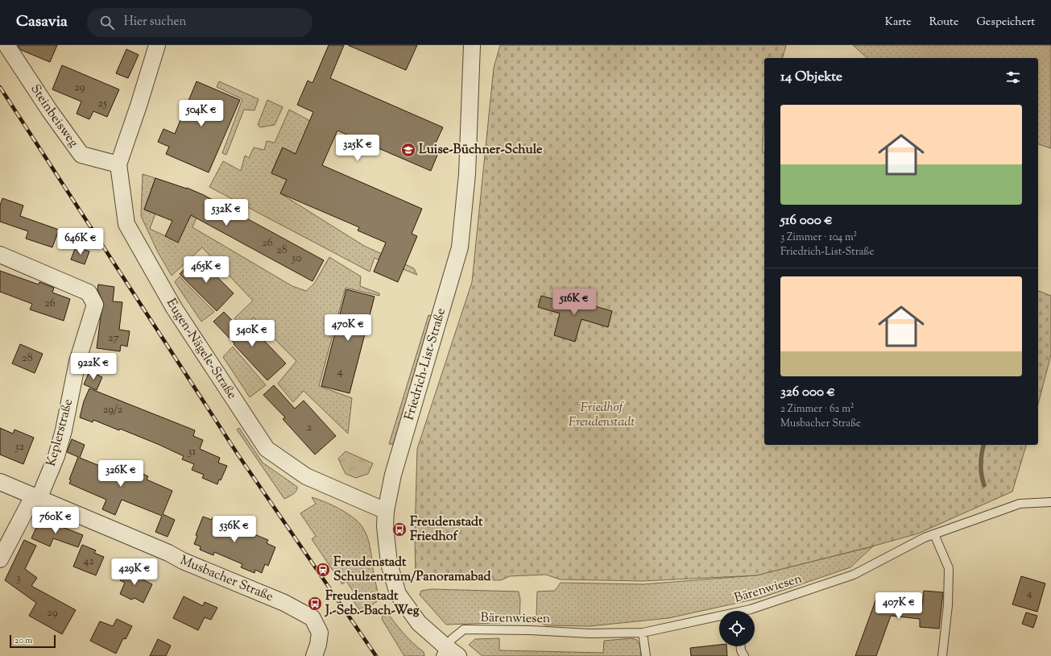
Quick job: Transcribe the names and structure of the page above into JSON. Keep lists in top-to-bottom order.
{
  "streets": {
    "street": [
      "Steinbeisweg",
      "Eugen-Nägele-Straße",
      "Friedrich-List-Straße",
      "Keplerstraße",
      "Musbacher Straße"
    ],
    "lane": ["Bärenwiesen"]
  },
  "crossings": [
    ["Steinbeisweg", "Eugen-Nägele-Straße"],
    ["Eugen-Nägele-Straße", "Friedrich-List-Straße"],
    ["Friedrich-List-Straße", "Bärenwiesen"],
    ["Keplerstraße", "Musbacher Straße"]
  ],
  "parks": ["Friedhof Freudenstadt"],
  "places": {
    "school or university": ["Luise-Büchner-Schule"],
    "bus stop": ["Freudenstadt Friedhof", "Freudenstadt J.-Seb.-Bach-Weg"],
    "station": ["Freudenstadt Schulzentrum/Panoramabad"]
  },
  "house_numbers": [
    "29",
    "25",
    "26",
    "28",
    "30",
    "26",
    "27",
    "28",
    "4",
    "29/2",
    "2",
    "32",
    "31",
    "42",
    "3",
    "4",
    "29"
  ],
  "scale_bar": "20 m",
  "page": {
    "header": "Casavia",
    "search": "Hier suchen",
    "nav": ["Karte", "Route", "Gespeichert"],
    "heading": "14 Objekte",
    "list": [
      {
        "name": "516 000 €",
        "note": "3 Zimmer · 104 m² · Friedrich-List-Straße"
      },
      {
        "name": "326 000 €",
        "note": "2 Zimmer · 62 m² · Musbacher Straße"
      }
    ],
    "price": [
      "504K €",
      "325K €",
      "532K €",
      "646K €",
      "465K €",
      "516K €",
      "470K €",
      "540K €",
      "922K €",
      "326K €",
      "760K €",
      "536K €",
      "429K €",
      "407K €"
    ],
    "scale": "20 m"
  }
}
